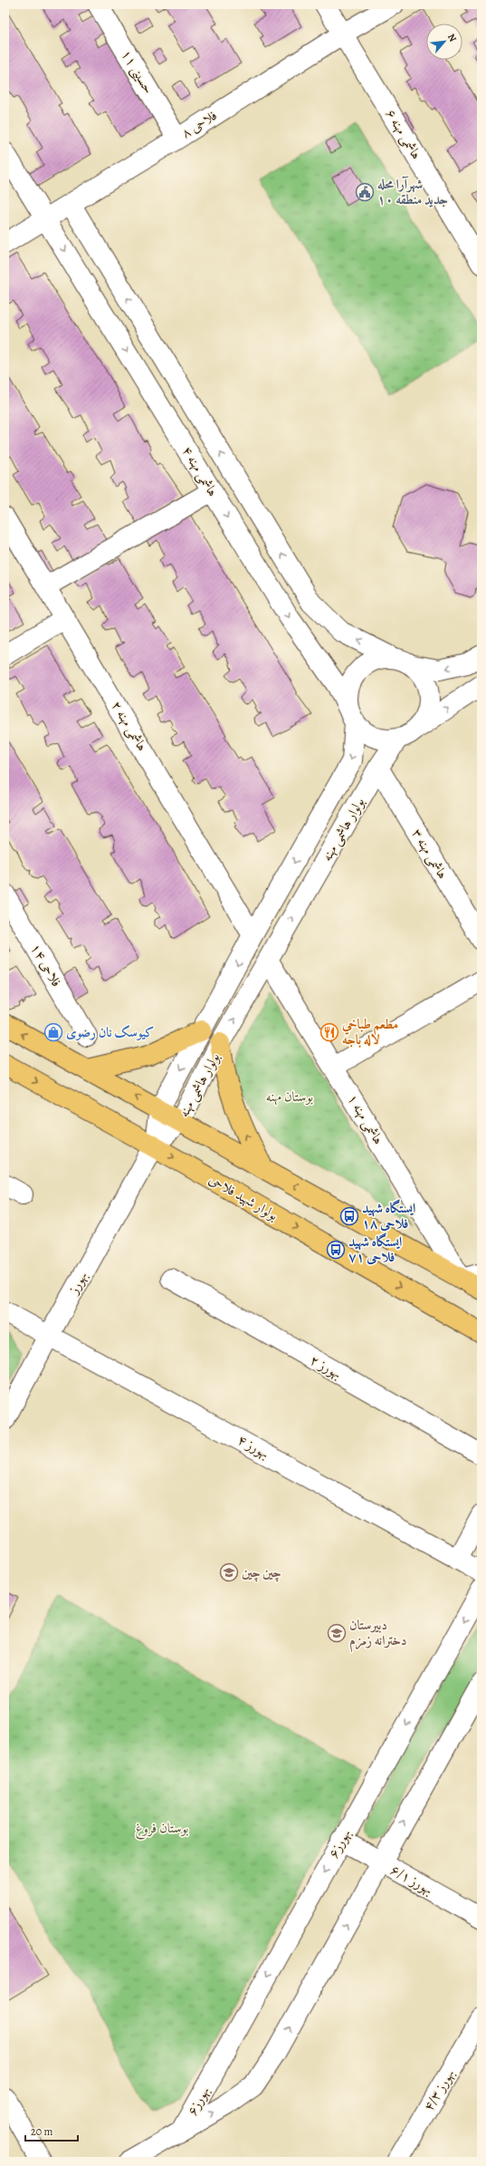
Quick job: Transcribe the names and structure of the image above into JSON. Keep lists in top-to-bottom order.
{
  "streets": {
    "main road": ["بولوار شهید فلاحی"],
    "street": [
      "حسینی ۱۱",
      "فلاحی ۸",
      "هاشمی مهنه ۶",
      "هاشمی مهنه ۴",
      "هاشمی مهنه ۲",
      "بولوار هاشمی مهنه",
      "هاشمی مهنه ۳",
      "فلاحی ۱۴",
      "هاشمی مهنه ۱",
      "بهورز",
      "بهورز ۲",
      "بهورز ۴",
      "بهورز۶",
      "بهورز ۶/۱",
      "بهورز ۴/۳"
    ]
  },
  "crossings": [
    ["حسینی ۱۱", "فلاحی ۸"],
    ["فلاحی ۸", "هاشمی مهنه ۶"],
    ["فلاحی ۸", "هاشمی مهنه ۴"],
    ["هاشمی مهنه ۴", "بولوار هاشمی مهنه"],
    ["هاشمی مهنه ۲", "بولوار هاشمی مهنه"],
    ["بولوار هاشمی مهنه", "هاشمی مهنه ۳"],
    ["بولوار هاشمی مهنه", "هاشمی مهنه ۱"],
    ["بولوار هاشمی مهنه", "بولوار شهید فلاحی"],
    ["بولوار هاشمی مهنه", "بهورز"],
    ["بولوار شهید فلاحی", "بهورز"],
    ["بهورز", "بهورز ۴"],
    ["بهورز۶", "بهورز ۶/۱"]
  ],
  "parks": ["بوستان مهنه", "بوستان فروغ"],
  "places": {
    "public building": ["شهرآرا محله جدید منطقه ۱۰"],
    "shop": ["کیوسک نان رضوی"],
    "restaurant": ["مطعم طباخي لاله باجه"],
    "bus stop": ["ایستگاه شهید فلاحی ۱۸", "ایستگاه شهید فلاحی ۷۱"],
    "school or university": ["چین چین", "دبیرستان دخترانه زمزم"]
  },
  "scale_bar": "20 m",
  "north": "top right"
}
